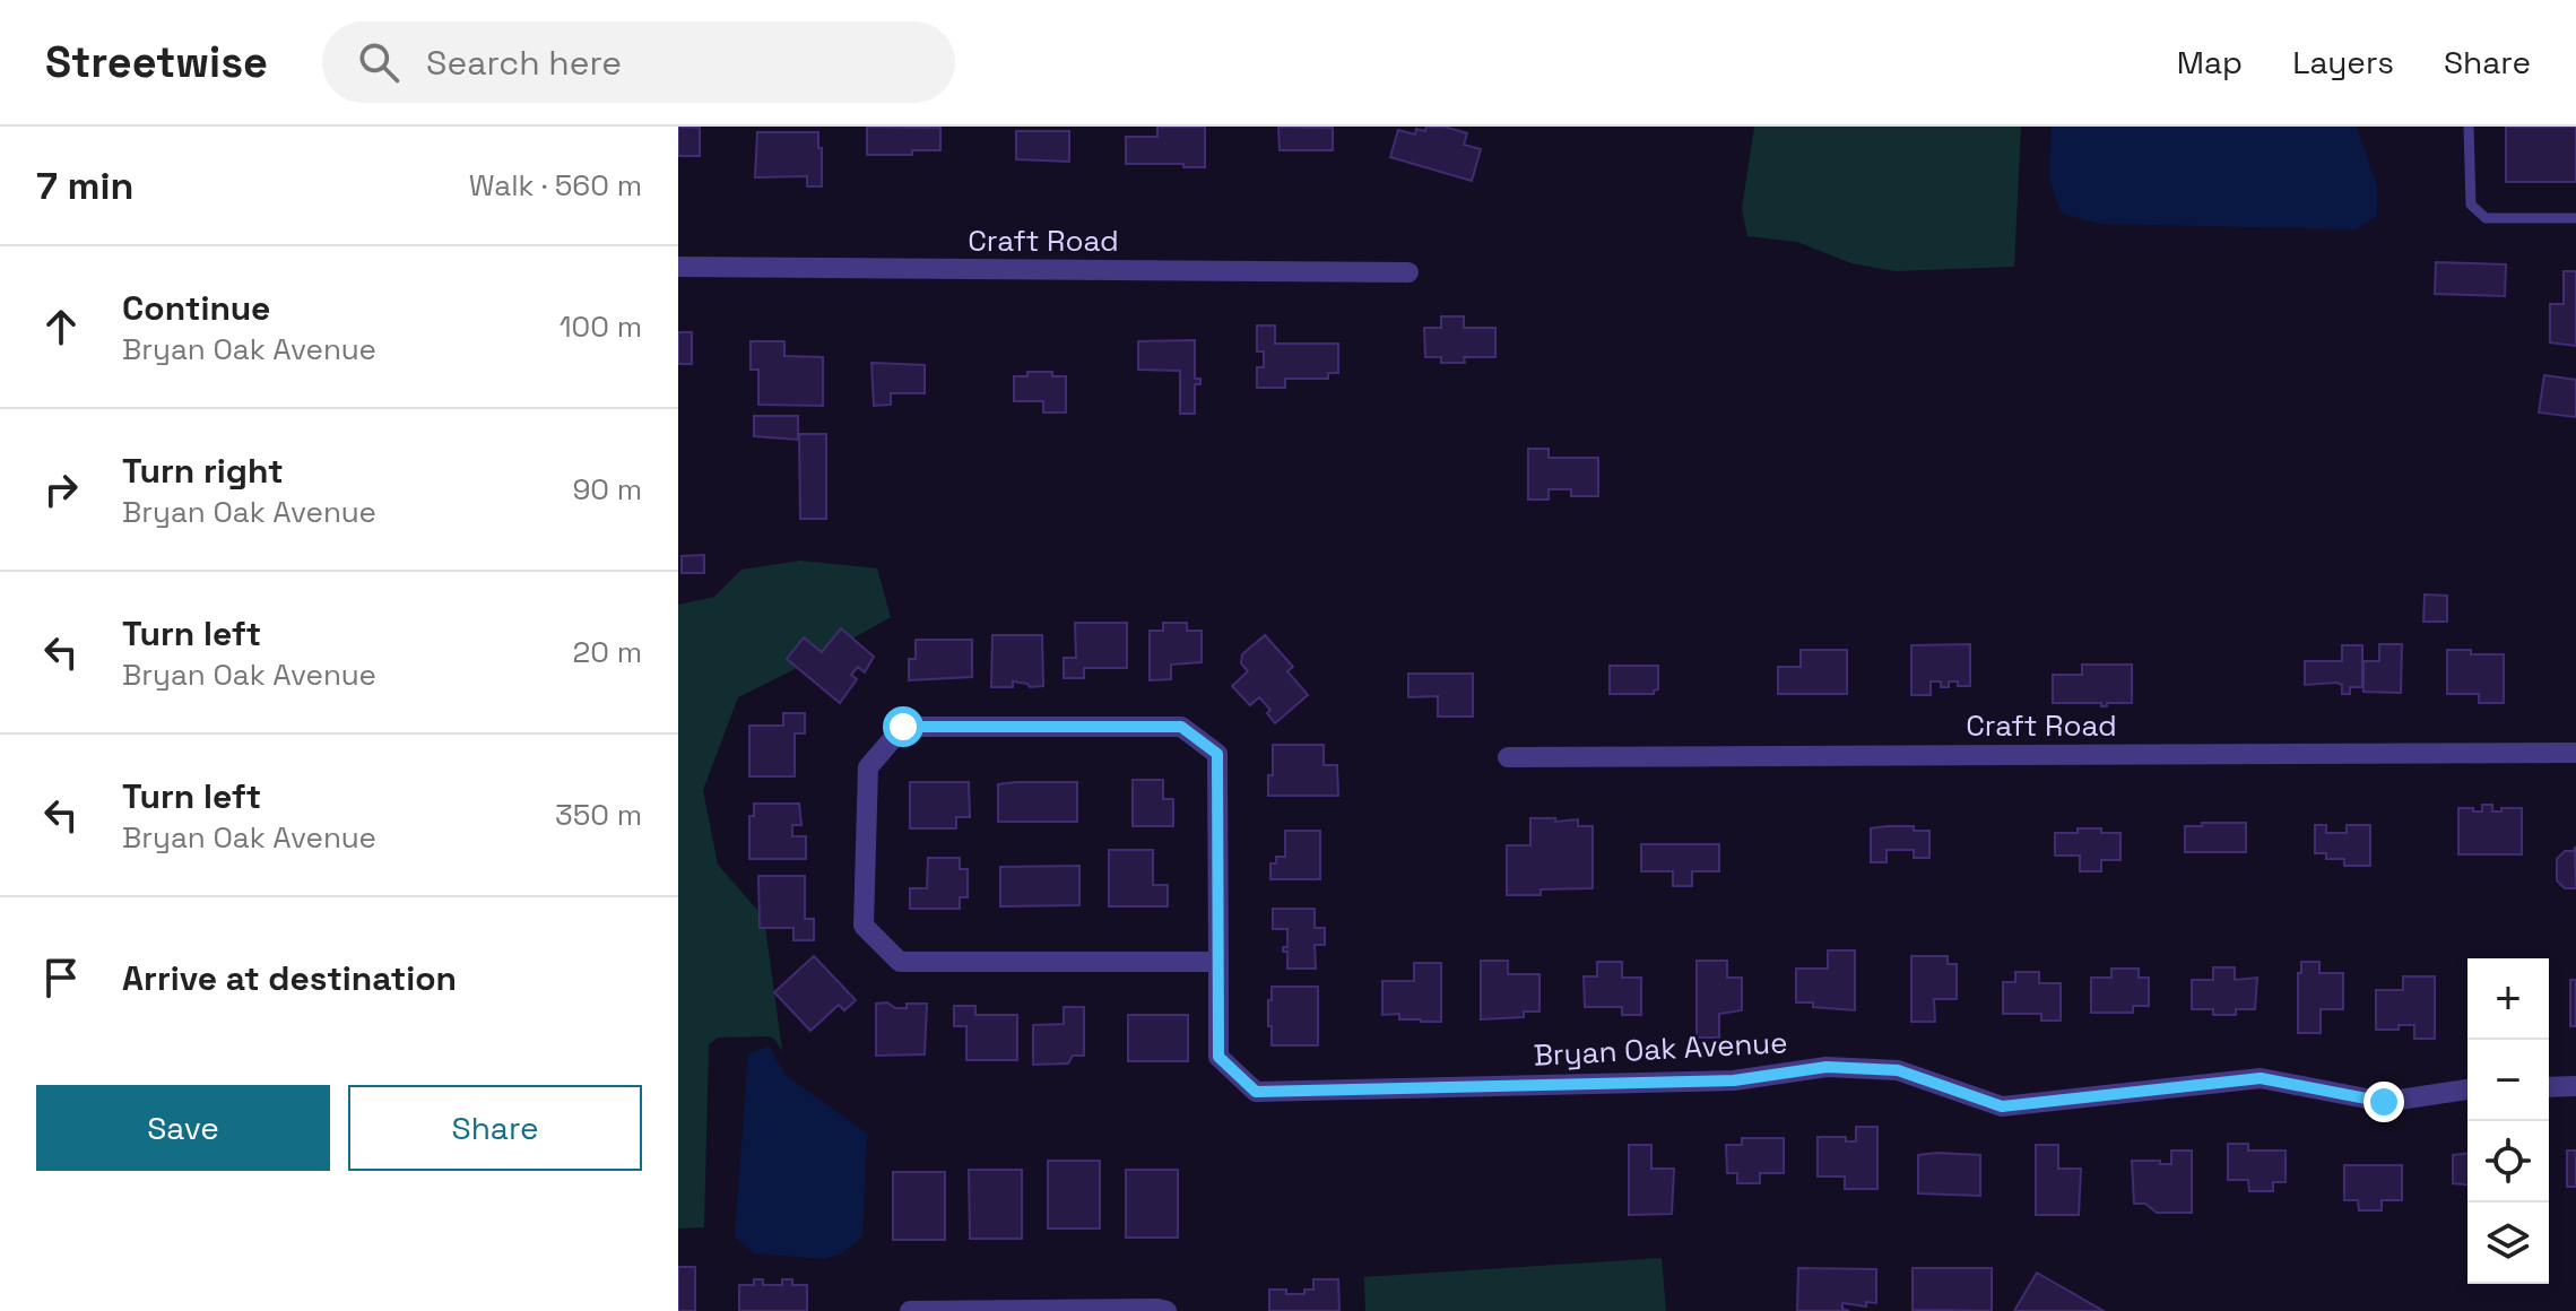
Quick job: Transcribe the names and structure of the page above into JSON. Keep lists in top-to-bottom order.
{
  "streets": {
    "street": ["Craft Road", "Bryan Oak Avenue"]
  },
  "page": {
    "header": "Streetwise",
    "search": "Search here",
    "nav": ["Map", "Layers", "Share"],
    "heading": ["7 min", "Walk · 560 m"],
    "list": [
      ["Continue", "Bryan Oak Avenue", "100 m"],
      ["Turn right", "Bryan Oak Avenue", "90 m"],
      ["Turn left", "Bryan Oak Avenue", "20 m"],
      ["Turn left", "Bryan Oak Avenue", "350 m"],
      "Arrive at destination"
    ],
    "map_buttons": ["+", "−"],
    "buttons": ["Save", "Share"]
  }
}
